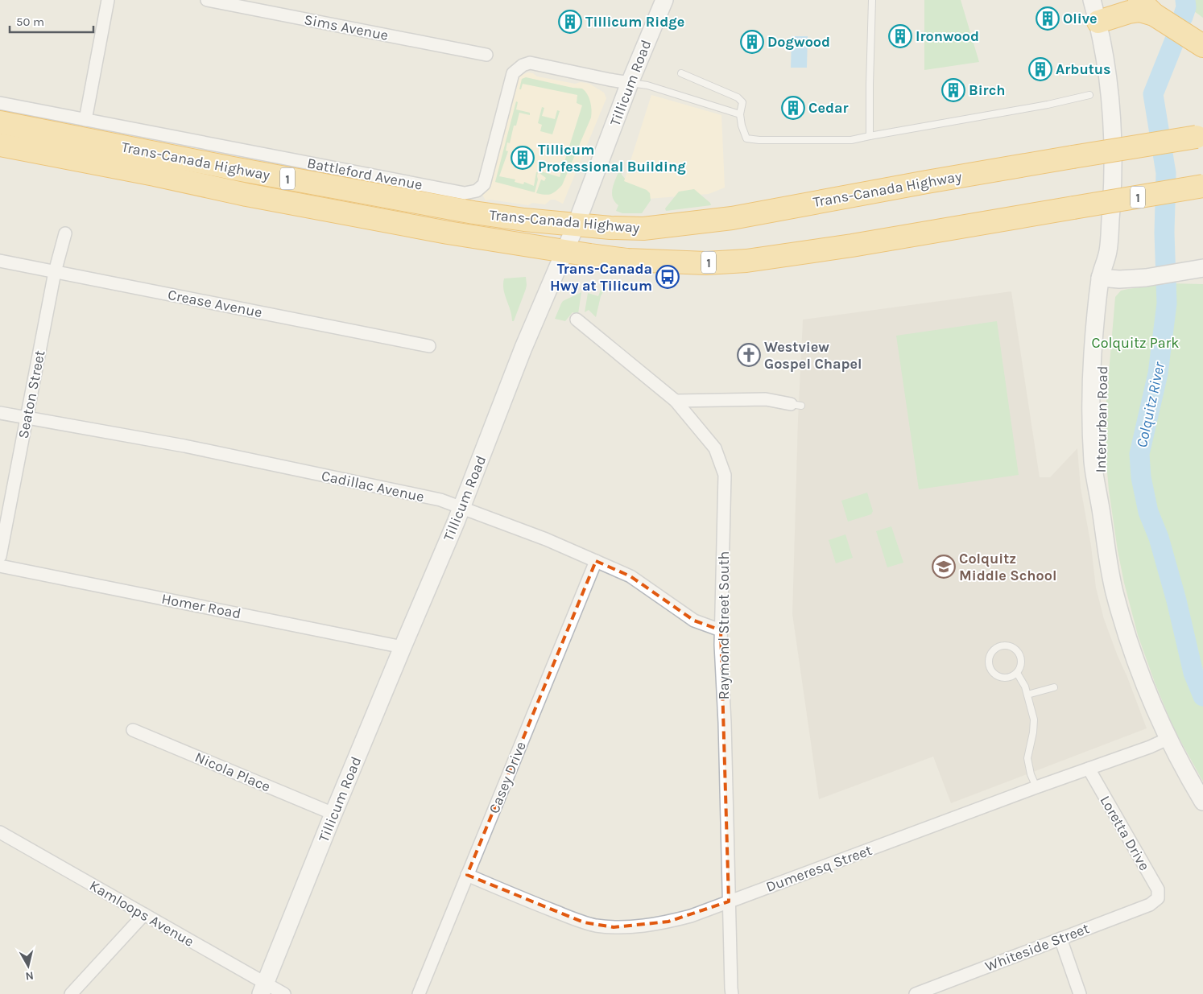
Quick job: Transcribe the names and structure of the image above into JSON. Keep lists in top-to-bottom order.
{
  "streets": {
    "highway": ["Trans-Canada Highway", "1"],
    "main road": ["Tillicum Road", "Interurban Road"],
    "street": [
      "Sims Avenue",
      "Battleford Avenue",
      "Crease Avenue",
      "Seaton Street",
      "Cadillac Avenue",
      "Homer Road",
      "Raymond Street South",
      "Nicola Place",
      "Casey Drive",
      "Loretta Drive",
      "Dumeresq Street",
      "Kamloops Avenue",
      "Whiteside Street"
    ]
  },
  "crossings": [
    ["Tillicum Road", "Trans-Canada Highway"],
    ["Tillicum Road", "Battleford Avenue"],
    ["Tillicum Road", "Cadillac Avenue"],
    ["Tillicum Road", "Homer Road"],
    ["Tillicum Road", "Nicola Place"],
    ["Tillicum Road", "Kamloops Avenue"],
    ["Crease Avenue", "Seaton Street"],
    ["Seaton Street", "Cadillac Avenue"],
    ["Cadillac Avenue", "Raymond Street South"],
    ["Cadillac Avenue", "Casey Drive"],
    ["Raymond Street South", "Dumeresq Street"],
    ["Casey Drive", "Dumeresq Street"],
    ["Loretta Drive", "Dumeresq Street"],
    ["Loretta Drive", "Whiteside Street"]
  ],
  "water": ["Colquitz River"],
  "parks": ["Colquitz Park"],
  "places": {
    "building": [
      "Olive",
      "Tillicum Ridge",
      "Ironwood",
      "Dogwood",
      "Arbutus",
      "Birch",
      "Cedar",
      "Tillicum Professional Building"
    ],
    "bus stop": ["Trans-Canada Hwy at Tilicum"],
    "church": ["Westview Gospel Chapel"],
    "school or university": ["Colquitz Middle School"]
  },
  "scale_bar": "50 m",
  "north": "bottom"
}
